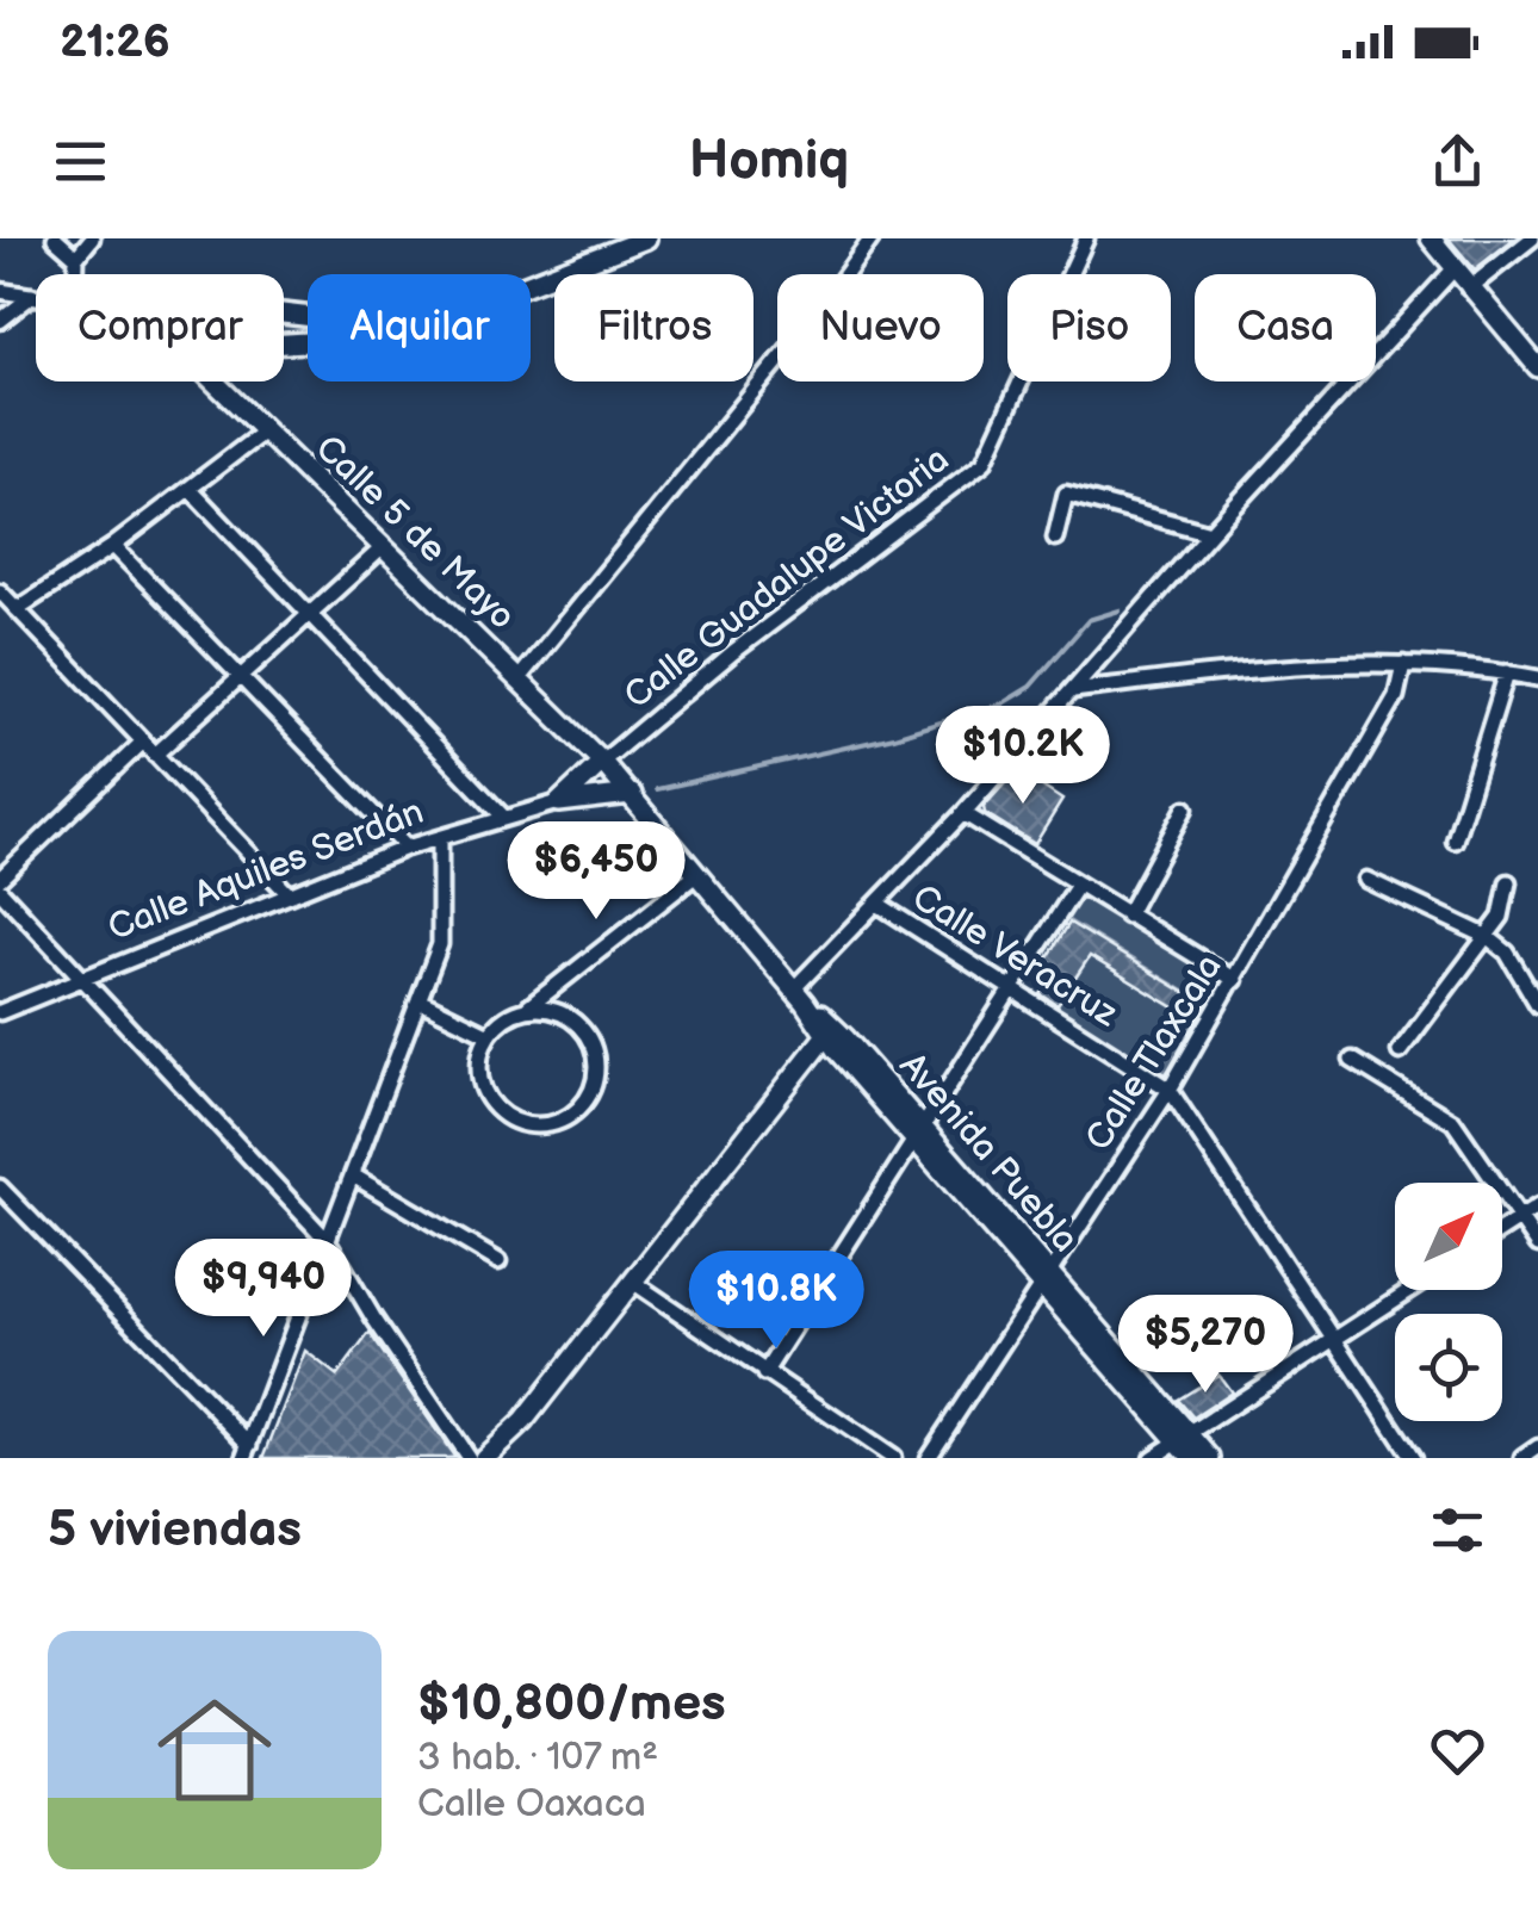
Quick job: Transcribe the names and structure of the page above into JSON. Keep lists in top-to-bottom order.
{
  "streets": {
    "street": [
      "Calle 5 de Mayo",
      "Calle Guadalupe Victoria",
      "Calle Aquiles Serdán",
      "Calle Veracruz",
      "Calle Tlaxcala",
      "Avenida Puebla"
    ]
  },
  "crossings": [
    ["Calle 5 de Mayo", "Calle Guadalupe Victoria"],
    ["Calle 5 de Mayo", "Calle Aquiles Serdán"],
    ["Calle 5 de Mayo", "Avenida Puebla"],
    ["Calle Guadalupe Victoria", "Calle Aquiles Serdán"],
    ["Calle Guadalupe Victoria", "Avenida Puebla"],
    ["Calle Aquiles Serdán", "Avenida Puebla"],
    ["Calle Veracruz", "Calle Tlaxcala"],
    ["Calle Tlaxcala", "Avenida Puebla"]
  ],
  "north": "top right",
  "page": {
    "status": "21:26",
    "header": "Homiq",
    "chip": [
      "Comprar",
      "Alquilar",
      "Filtros",
      "Nuevo",
      "Piso",
      "Casa"
    ],
    "price": [
      "$10.2K",
      "$6,450",
      "$9,940",
      "$10.8K",
      "$5,270"
    ],
    "heading": "5 viviendas",
    "list": [
      {
        "name": "$10,800/mes",
        "note": "3 hab. · 107 m² · Calle Oaxaca"
      }
    ]
  }
}
